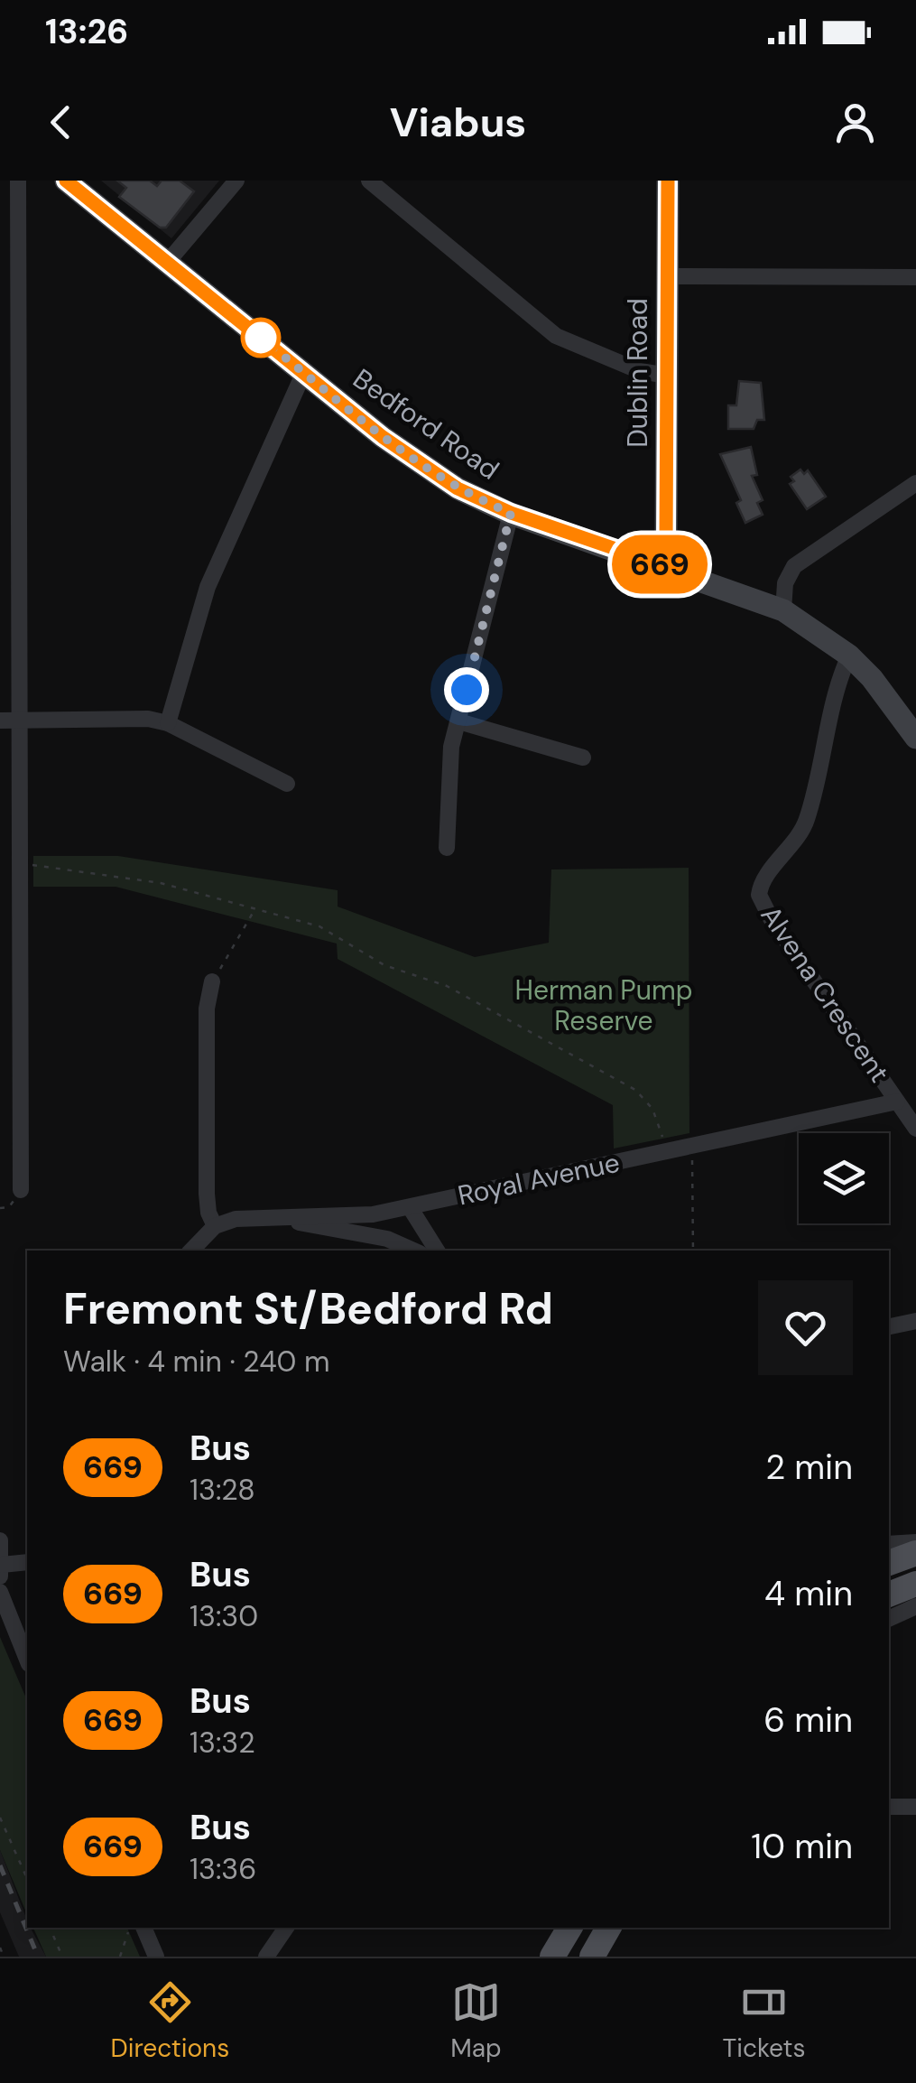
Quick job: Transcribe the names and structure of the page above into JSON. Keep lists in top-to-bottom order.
{
  "streets": {
    "main road": ["Dublin Road", "Bedford Road"],
    "street": ["Alvena Crescent", "Royal Avenue"]
  },
  "crossings": [
    ["Dublin Road", "Bedford Road"],
    ["Bedford Road", "Alvena Crescent"],
    ["Alvena Crescent", "Royal Avenue"]
  ],
  "parks": ["Herman Pump Reserve"],
  "lines": ["bus line 669"],
  "page": {
    "status": "13:26",
    "header": "Viabus",
    "on_map": "669",
    "heading": ["Fremont St/Bedford Rd", "Walk · 4 min · 240 m"],
    "list": [
      {
        "mark": "669",
        "name": "Bus",
        "note": "13:28",
        "value": "2 min"
      },
      {
        "mark": "669",
        "name": "Bus",
        "note": "13:30",
        "value": "4 min"
      },
      {
        "mark": "669",
        "name": "Bus",
        "note": "13:32",
        "value": "6 min"
      },
      {
        "mark": "669",
        "name": "Bus",
        "note": "13:36",
        "value": "10 min"
      }
    ],
    "tabs": ["Directions", "Map", "Tickets"]
  }
}
